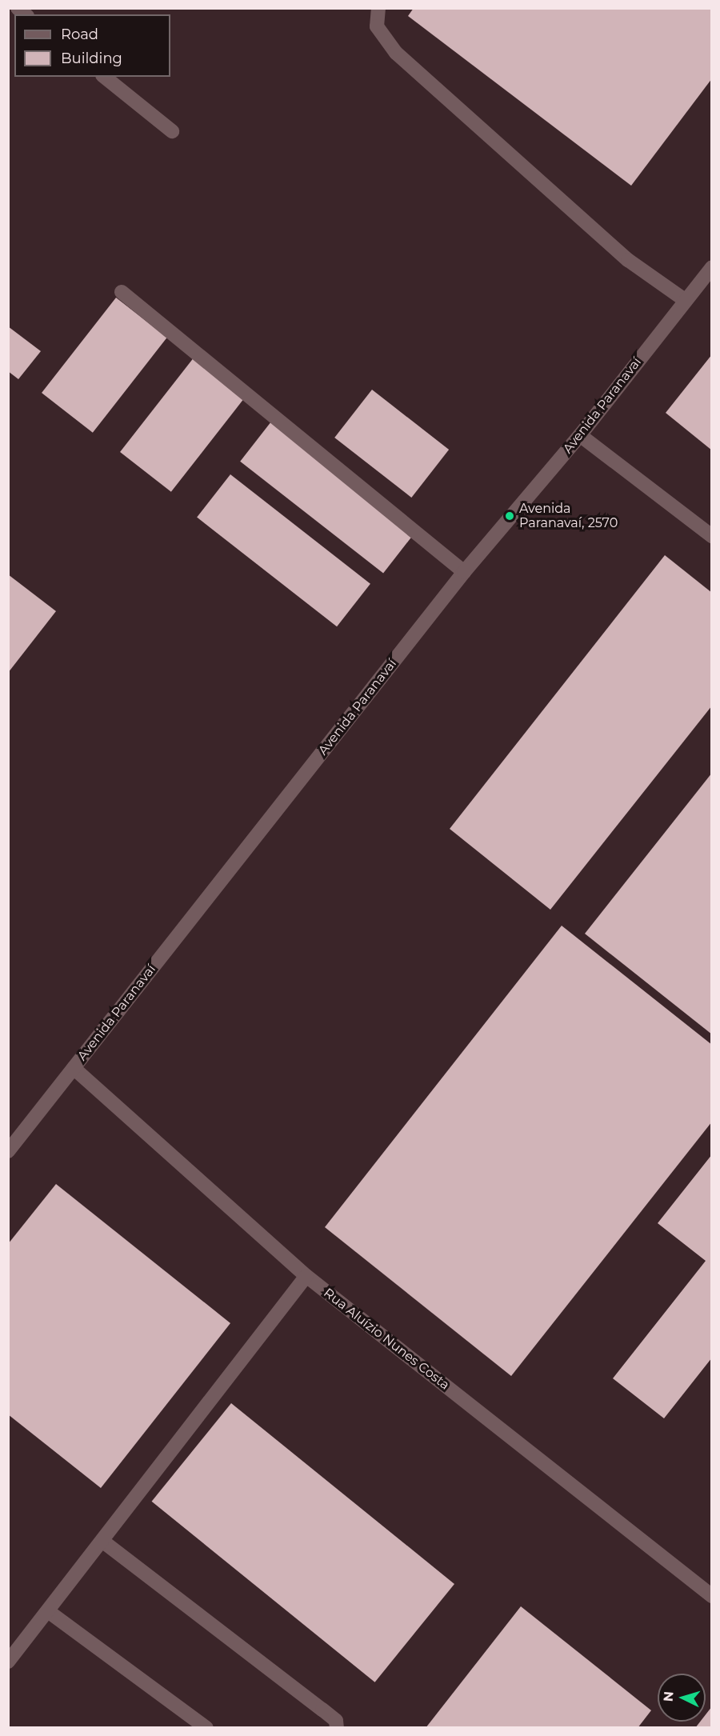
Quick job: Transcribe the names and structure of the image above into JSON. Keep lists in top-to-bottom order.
{
  "streets": {
    "street": ["Avenida Paranavaí", "Rua Aluízio Nunes Costa"]
  },
  "crossings": [
    ["Avenida Paranavaí", "Rua Aluízio Nunes Costa"]
  ],
  "places": ["Avenida Paranavaí, 2570"],
  "legend": ["Road", "Building"],
  "north": "left"
}
